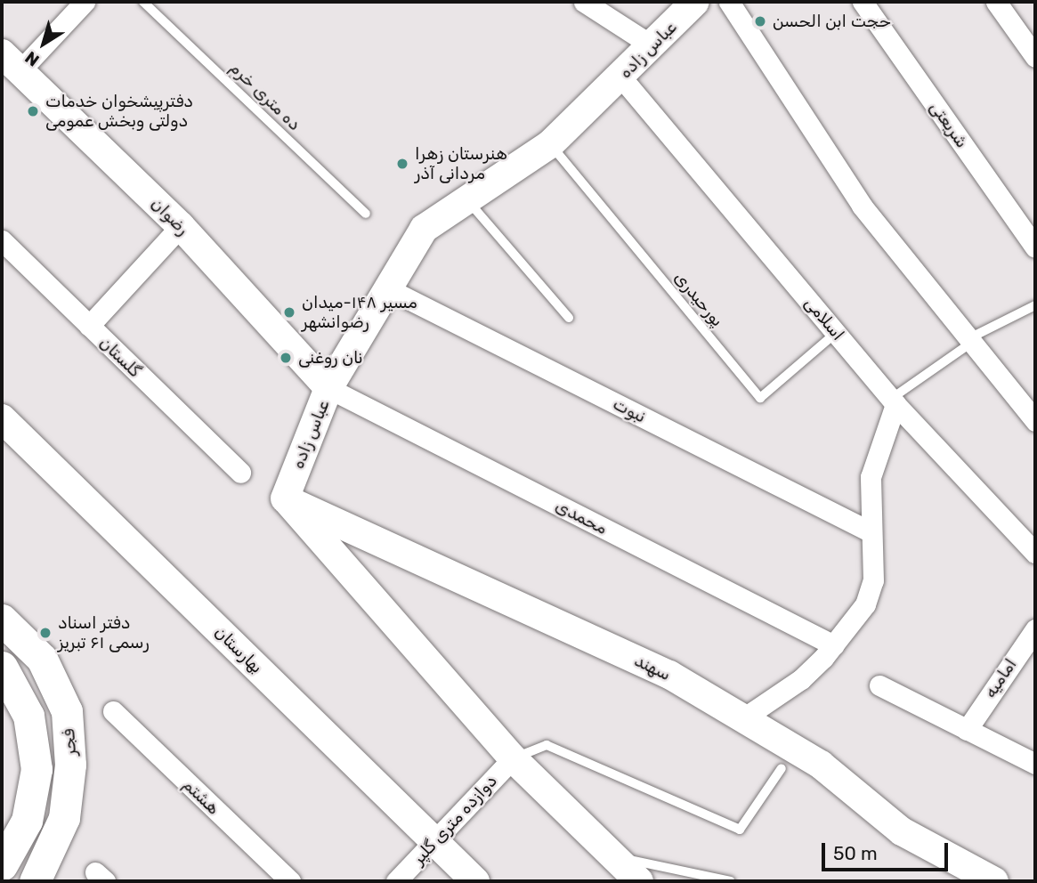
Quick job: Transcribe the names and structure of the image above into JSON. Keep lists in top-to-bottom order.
{
  "streets": {
    "main road": [
      "عباس زاده",
      "رضوان",
      "بهارستان",
      "سهند",
      "فجر"
    ],
    "street": [
      "شریعتی",
      "اسلامی",
      "گلستان",
      "نبوت",
      "محمدی",
      "امامیه",
      "هشتم",
      "دوازده متری گلپر"
    ],
    "lane": ["ده متری خرم", "پورحیدری"]
  },
  "crossings": [
    ["عباس زاده", "رضوان"],
    ["عباس زاده", "پورحیدری"],
    ["عباس زاده", "اسلامی"],
    ["عباس زاده", "نبوت"],
    ["عباس زاده", "محمدی"],
    ["عباس زاده", "سهند"],
    ["رضوان", "محمدی"],
    ["پورحیدری", "اسلامی"],
    ["بهارستان", "دوازده متری گلپر"]
  ],
  "places": [
    "حجت ابن الحسن",
    "دفترپیشخوان خدمات دولتی وبخش عمومی",
    "هنرستان زهرا مردانی آذر",
    "مسیر ۱۴۸-میدان رضوانشهر",
    "نان روغنی",
    "دفتر اسناد رسمی ۶۱ تبریز"
  ],
  "scale_bar": "50 m",
  "north": "bottom left"
}
